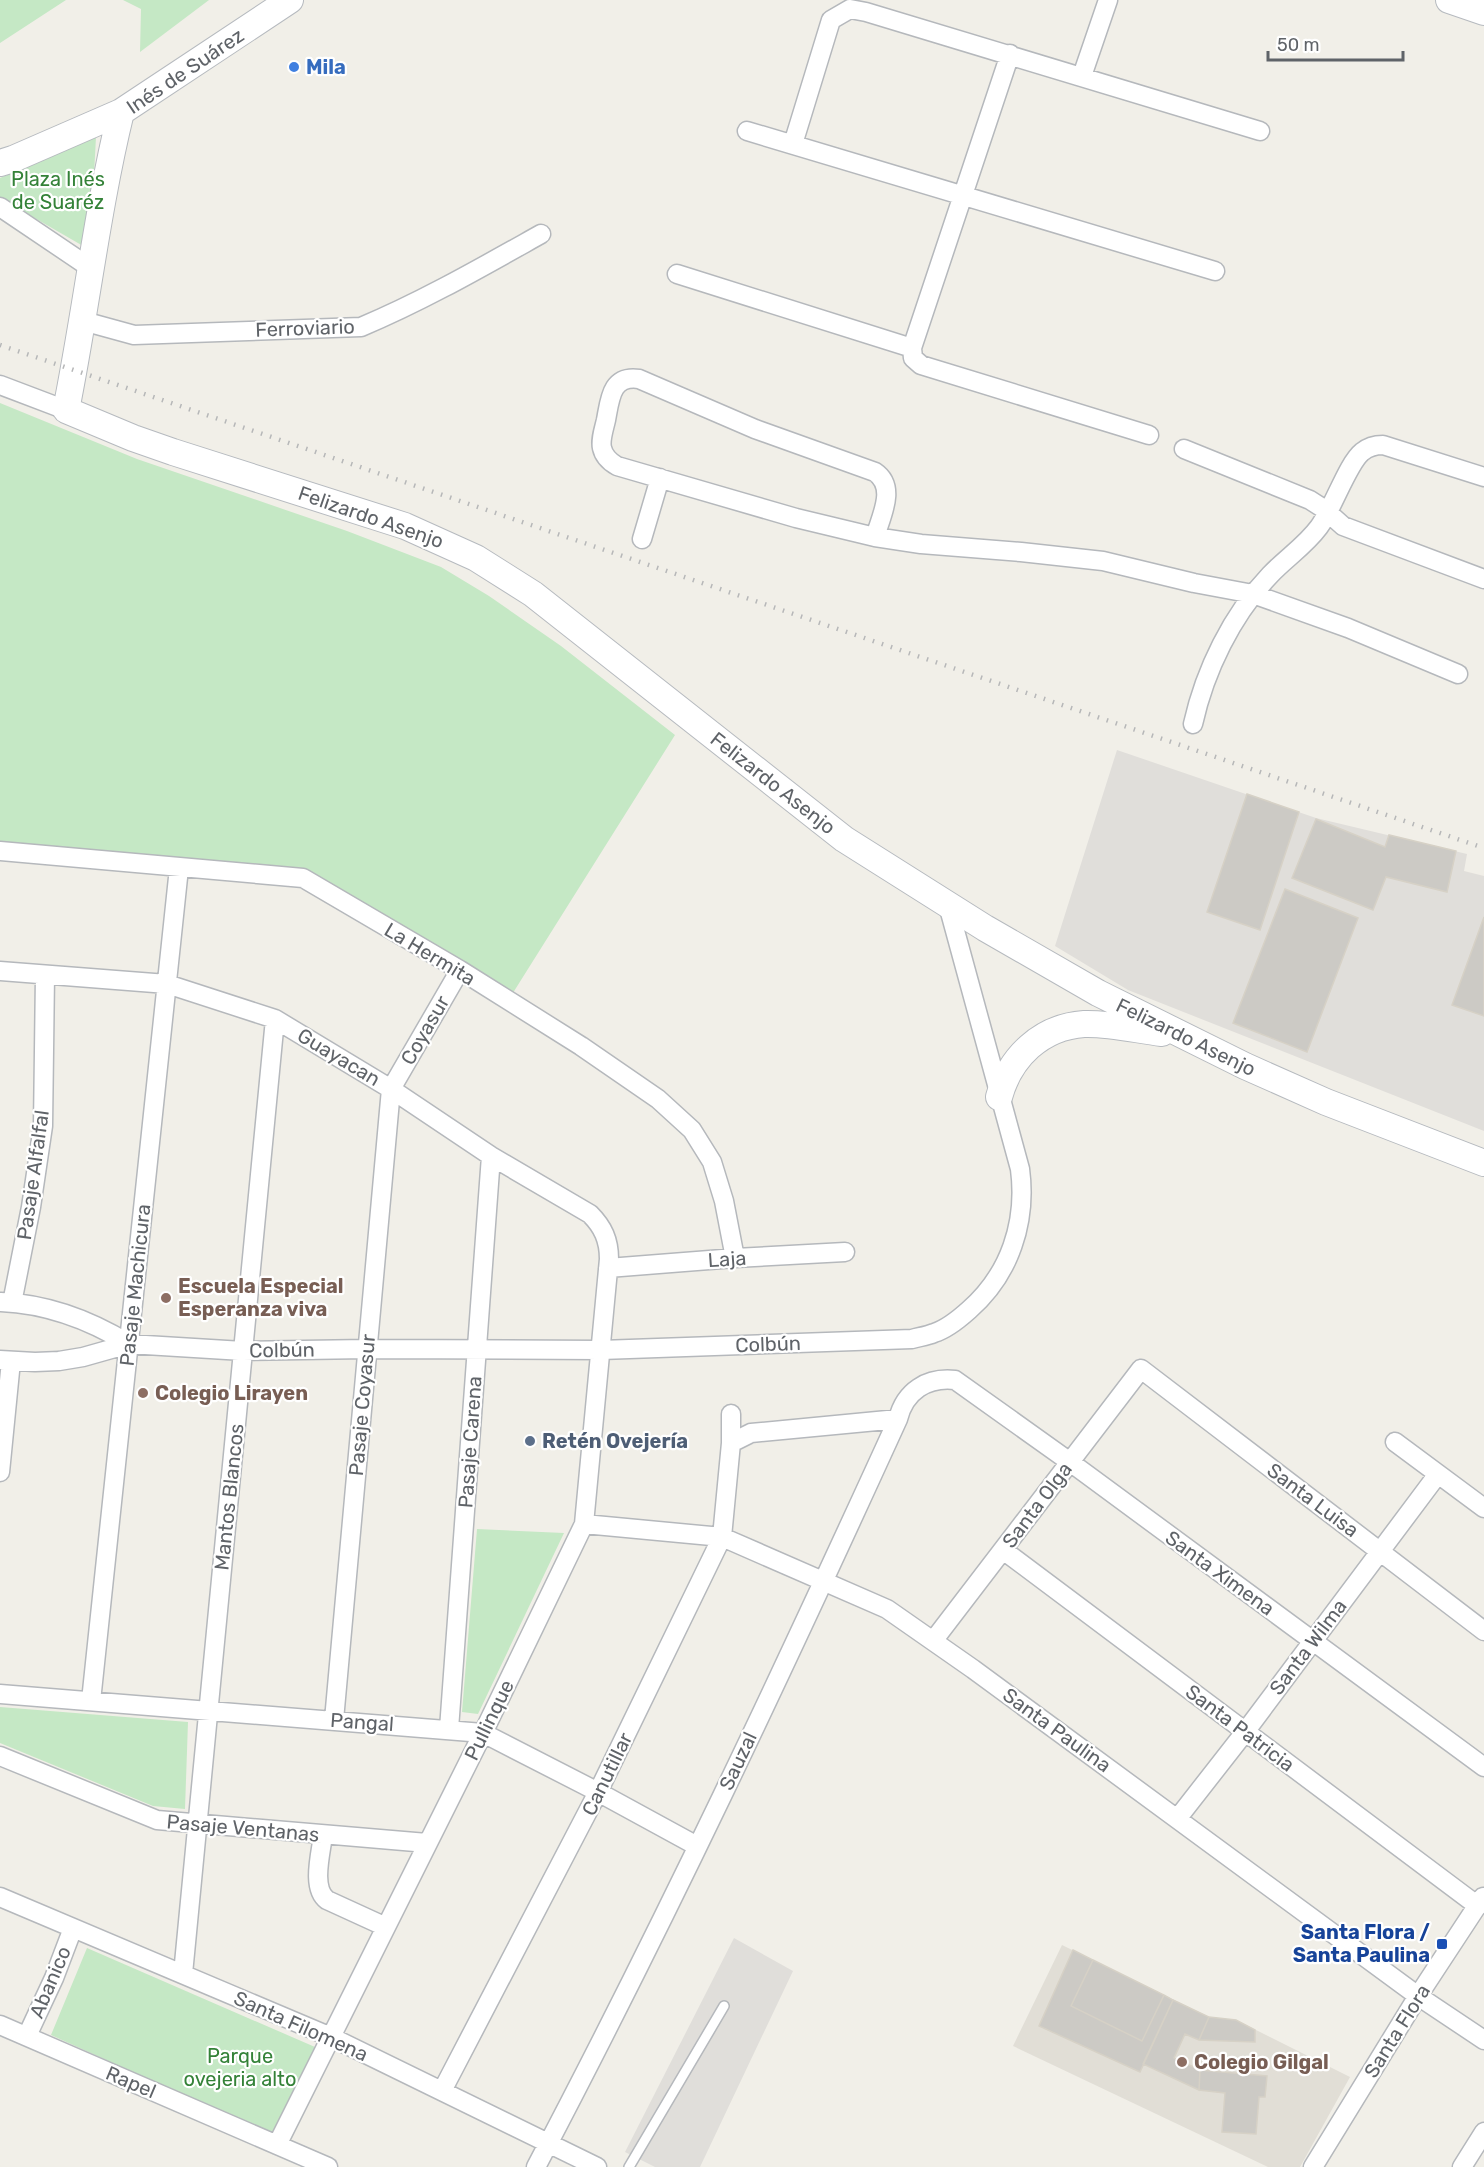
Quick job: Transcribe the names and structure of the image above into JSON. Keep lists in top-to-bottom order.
{
  "streets": {
    "street": [
      "Inés de Suárez",
      "Ferroviario",
      "Felizardo Asenjo",
      "La Hermita",
      "Coyasur",
      "Guayacan",
      "Pasaje Alfalfal",
      "Laja",
      "Pasaje Machicura",
      "Colbún",
      "Pasaje Coyasur",
      "Pasaje Carena",
      "Mantos Blancos",
      "Santa Luisa",
      "Santa Olga",
      "Santa Ximena",
      "Santa Wilma",
      "Pullinque",
      "Pangal",
      "Santa Patricia",
      "Santa Paulina",
      "Sauzal",
      "Canutillar",
      "Pasaje Ventanas",
      "Abanico",
      "Santa Filomena",
      "Santa Flora",
      "Rapel"
    ]
  },
  "crossings": [
    ["Inés de Suárez", "Ferroviario"],
    ["Inés de Suárez", "Felizardo Asenjo"],
    ["Felizardo Asenjo", "Colbún"],
    ["La Hermita", "Coyasur"],
    ["La Hermita", "Laja"],
    ["La Hermita", "Pasaje Machicura"],
    ["Coyasur", "Guayacan"],
    ["Coyasur", "Pasaje Coyasur"],
    ["Guayacan", "Pasaje Alfalfal"],
    ["Guayacan", "Laja"],
    ["Guayacan", "Pasaje Machicura"],
    ["Guayacan", "Pasaje Coyasur"],
    ["Guayacan", "Pasaje Carena"],
    ["Guayacan", "Mantos Blancos"],
    ["Guayacan", "Pullinque"],
    ["Pasaje Alfalfal", "Colbún"],
    ["Laja", "Pullinque"],
    ["Pasaje Machicura", "Colbún"],
    ["Pasaje Machicura", "Pangal"],
    ["Colbún", "Pasaje Coyasur"],
    ["Colbún", "Pasaje Carena"],
    ["Colbún", "Mantos Blancos"],
    ["Colbún", "Pullinque"],
    ["Pasaje Coyasur", "Pangal"],
    ["Pasaje Carena", "Pangal"],
    ["Mantos Blancos", "Pangal"],
    ["Mantos Blancos", "Pasaje Ventanas"],
    ["Mantos Blancos", "Santa Filomena"],
    ["Santa Luisa", "Santa Olga"],
    ["Santa Luisa", "Santa Wilma"],
    ["Santa Olga", "Santa Ximena"],
    ["Santa Olga", "Santa Patricia"],
    ["Santa Olga", "Santa Paulina"],
    ["Santa Ximena", "Santa Wilma"],
    ["Santa Ximena", "Sauzal"],
    ["Santa Wilma", "Santa Patricia"],
    ["Santa Wilma", "Santa Paulina"],
    ["Pullinque", "Pangal"],
    ["Pullinque", "Santa Paulina"],
    ["Pullinque", "Pasaje Ventanas"],
    ["Pullinque", "Santa Filomena"],
    ["Pullinque", "Rapel"],
    ["Pangal", "Sauzal"],
    ["Pangal", "Canutillar"],
    ["Santa Patricia", "Santa Flora"],
    ["Santa Paulina", "Sauzal"],
    ["Santa Paulina", "Canutillar"],
    ["Santa Paulina", "Santa Flora"],
    ["Sauzal", "Santa Filomena"],
    ["Canutillar", "Santa Filomena"],
    ["Abanico", "Santa Filomena"],
    ["Abanico", "Rapel"]
  ],
  "parks": ["Plaza Inés de Suaréz", "Parque ovejeria alto"],
  "places": {
    "other": [
      "Mila",
      "Escuela Especial Esperanza viva",
      "Colegio Lirayen",
      "Retén Ovejería",
      "Colegio Gilgal"
    ],
    "transit": ["Santa Flora / Santa Paulina"]
  },
  "scale_bar": "50 m"
}
